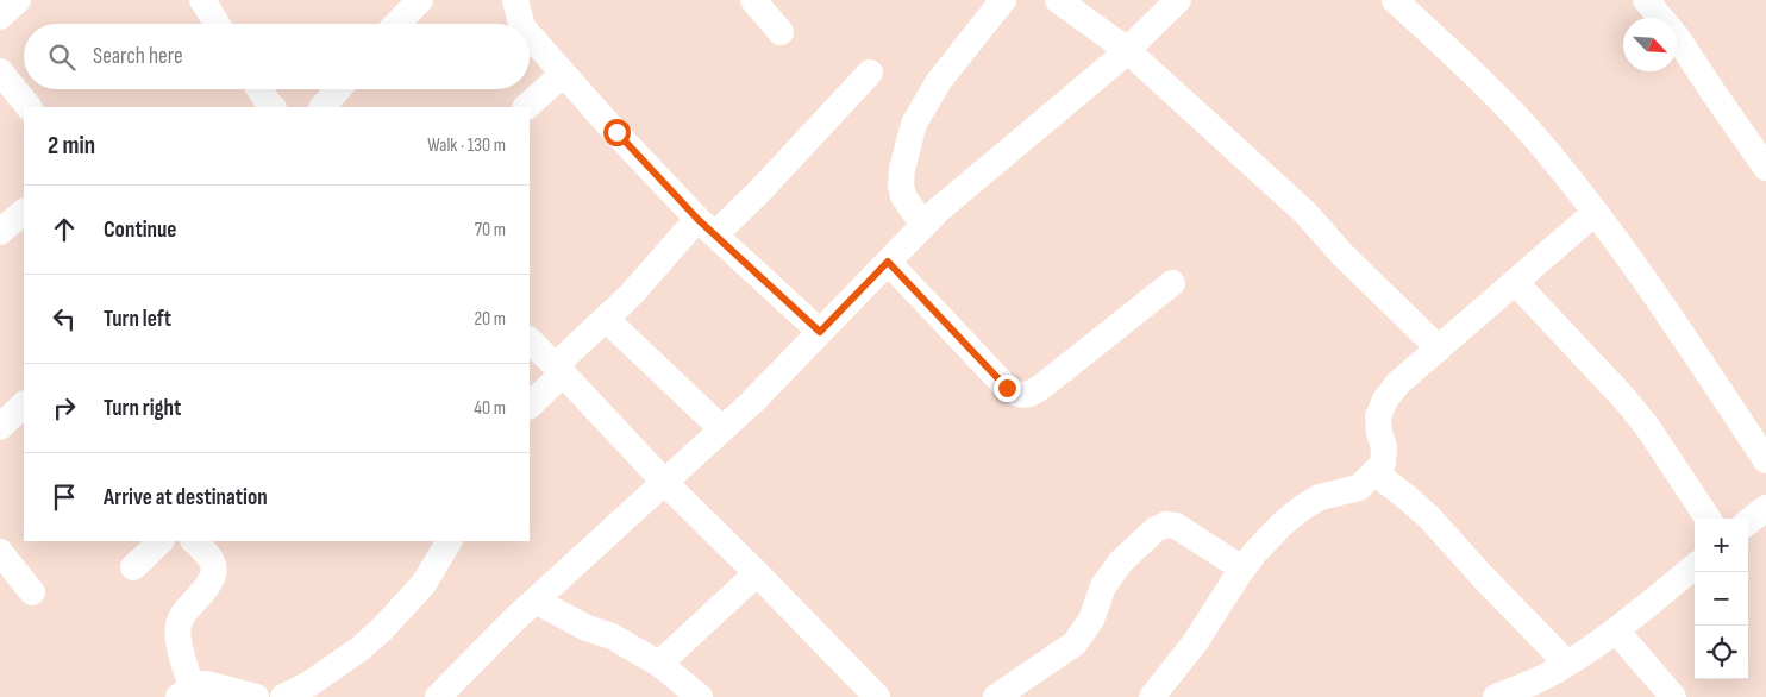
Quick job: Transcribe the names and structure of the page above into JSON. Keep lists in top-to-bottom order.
{
  "north": "bottom right",
  "page": {
    "search": "Search here",
    "heading": ["2 min", "Walk · 130 m"],
    "list": [
      ["Continue", "70 m"],
      ["Turn left", "20 m"],
      ["Turn right", "40 m"],
      "Arrive at destination"
    ],
    "map_buttons": ["+", "−"]
  }
}
